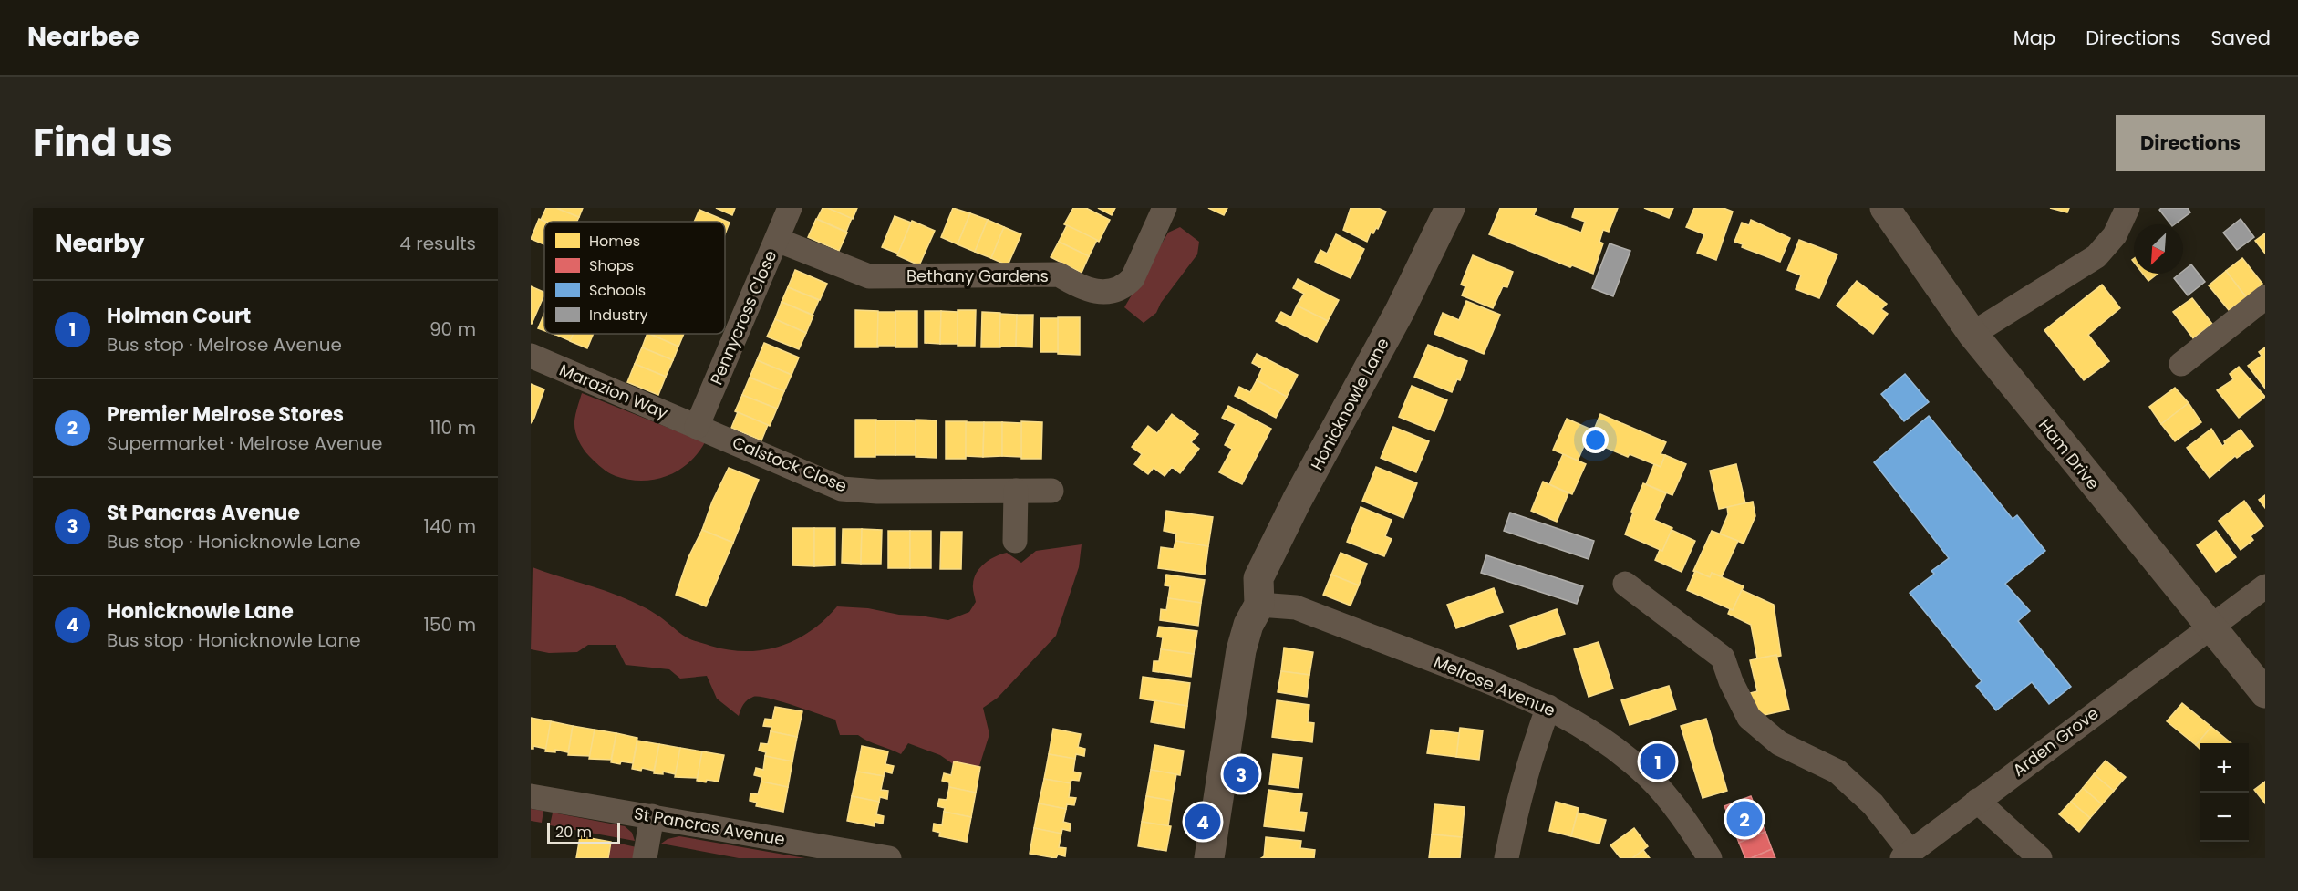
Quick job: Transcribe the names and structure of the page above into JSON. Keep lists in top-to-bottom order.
{
  "streets": {
    "street": [
      "Bethany Gardens",
      "Pennycross Close",
      "Marazion Way",
      "Honicknowle Lane",
      "Ham Drive",
      "Calstock Close",
      "Melrose Avenue",
      "Arden Grove",
      "St Pancras Avenue"
    ]
  },
  "crossings": [
    ["Bethany Gardens", "Pennycross Close"],
    ["Pennycross Close", "Marazion Way"],
    ["Pennycross Close", "Calstock Close"],
    ["Marazion Way", "Calstock Close"],
    ["Honicknowle Lane", "Melrose Avenue"],
    ["Ham Drive", "Arden Grove"]
  ],
  "legend": [
    "Homes",
    "Shops",
    "Schools",
    "Industry"
  ],
  "scale_bar": "20 m",
  "north": "bottom left",
  "page": {
    "header": "Nearbee",
    "nav": ["Map", "Directions", "Saved"],
    "title": "Find us",
    "buttons": "Directions",
    "heading": ["Nearby", "4 results"],
    "list": [
      {
        "mark": "1",
        "name": "Holman Court",
        "note": "Bus stop · Melrose Avenue",
        "value": "90 m"
      },
      {
        "mark": "2",
        "name": "Premier Melrose Stores",
        "note": "Supermarket · Melrose Avenue",
        "value": "110 m"
      },
      {
        "mark": "3",
        "name": "St Pancras Avenue",
        "note": "Bus stop · Honicknowle Lane",
        "value": "140 m"
      },
      {
        "mark": "4",
        "name": "Honicknowle Lane",
        "note": "Bus stop · Honicknowle Lane",
        "value": "150 m"
      }
    ],
    "pins": [
      "1",
      "3",
      "2",
      "4"
    ],
    "map_buttons": ["+", "−"],
    "scale": "20 m"
  }
}
